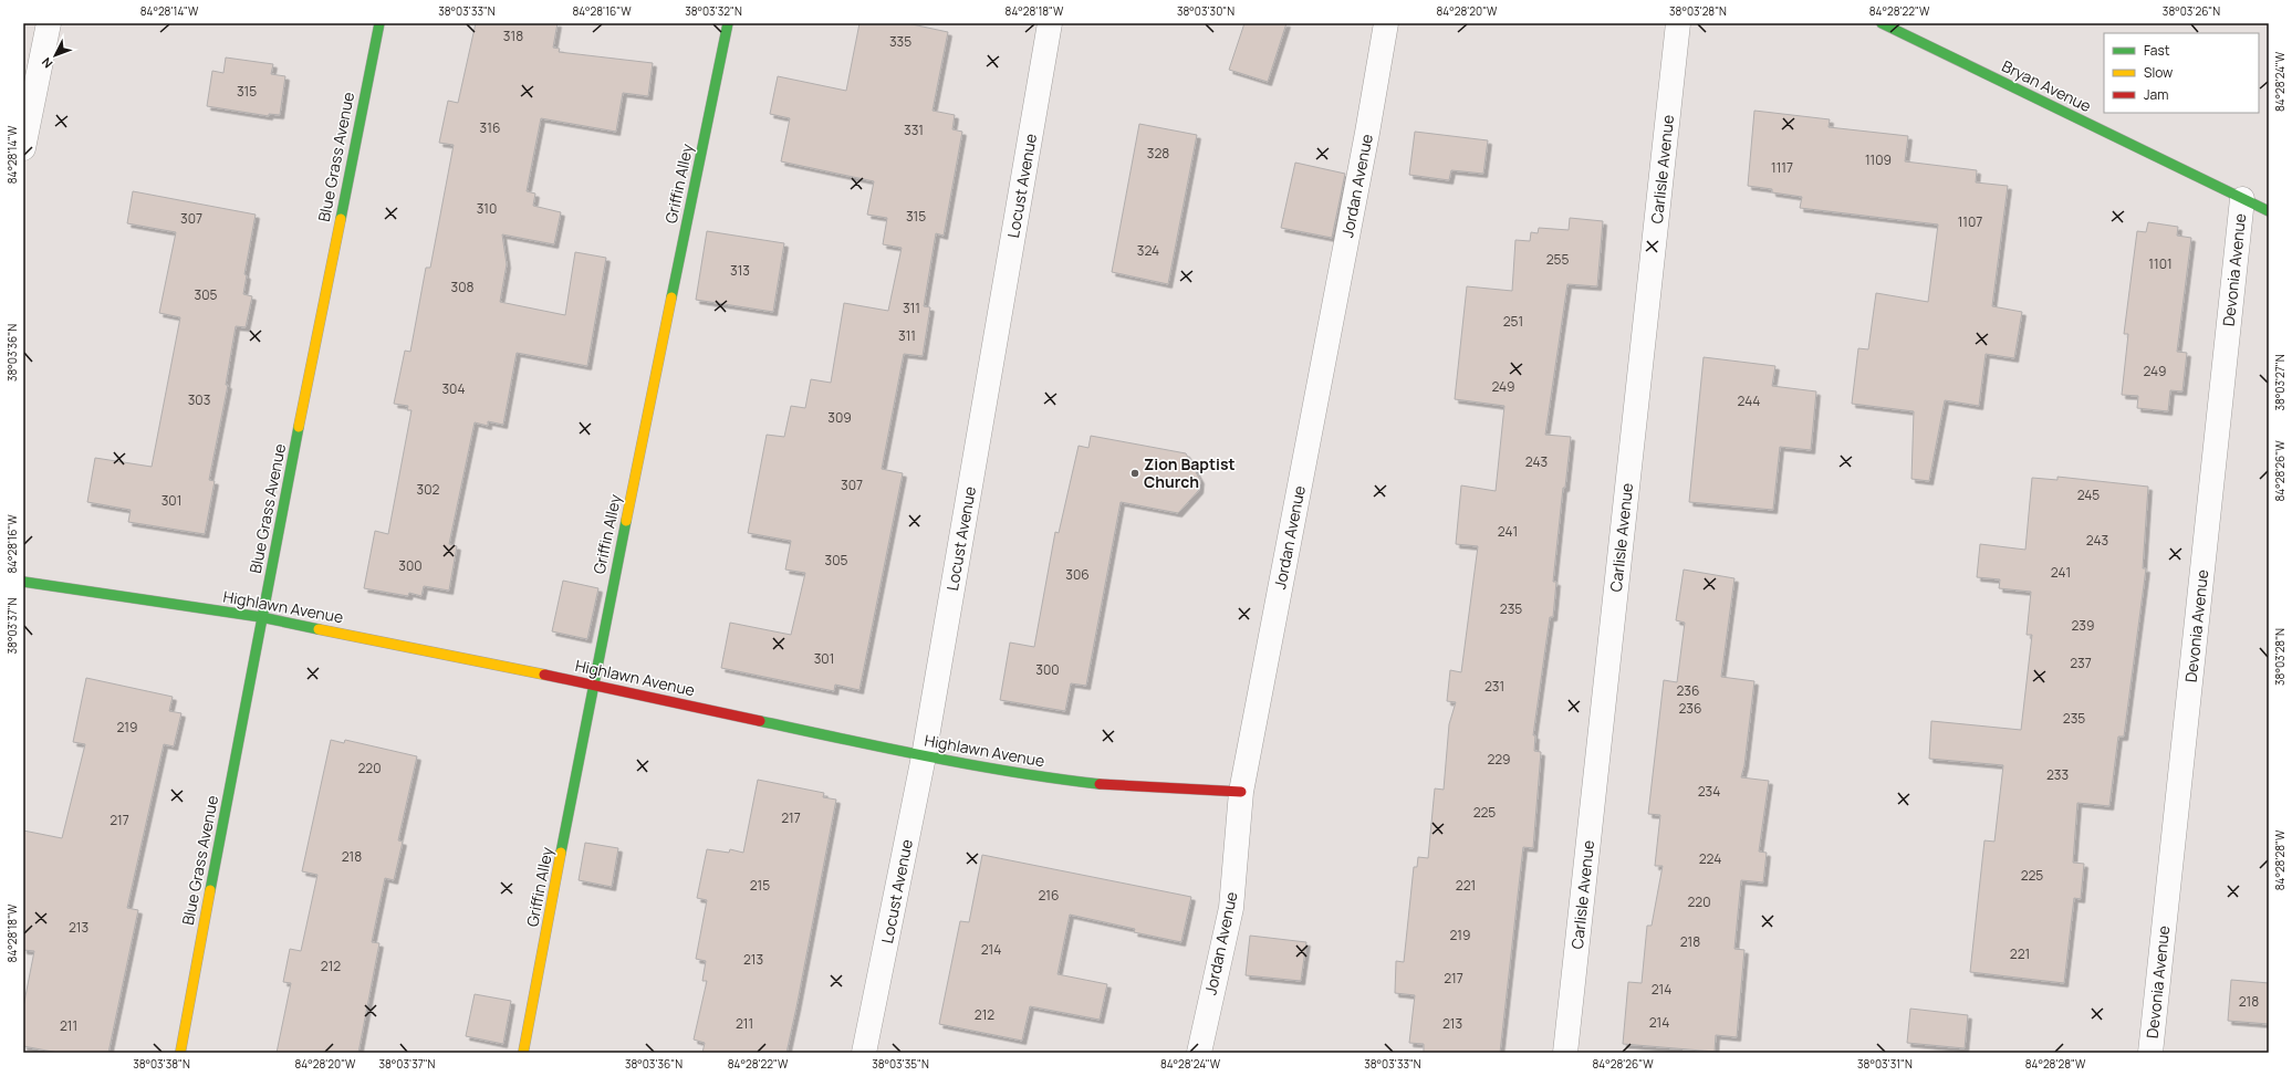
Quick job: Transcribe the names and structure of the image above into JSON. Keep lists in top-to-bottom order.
{
  "streets": {
    "street": [
      "Bryan Avenue",
      "Blue Grass Avenue",
      "Carlisle Avenue",
      "Griffin Alley",
      "Locust Avenue",
      "Jordan Avenue",
      "Devonia Avenue",
      "Highlawn Avenue"
    ]
  },
  "crossings": [
    ["Bryan Avenue", "Devonia Avenue"],
    ["Blue Grass Avenue", "Highlawn Avenue"],
    ["Griffin Alley", "Highlawn Avenue"],
    ["Locust Avenue", "Highlawn Avenue"],
    ["Jordan Avenue", "Highlawn Avenue"]
  ],
  "places": ["Zion Baptist Church"],
  "house_numbers": [
    "318",
    "335",
    "315",
    "316",
    "331",
    "328",
    "1109",
    "1117",
    "310",
    "315",
    "307",
    "1107",
    "324",
    "255",
    "1101",
    "313",
    "308",
    "305",
    "311",
    "251",
    "311",
    "249",
    "249",
    "304",
    "303",
    "244",
    "309",
    "243",
    "307",
    "302",
    "245",
    "301",
    "241",
    "243",
    "305",
    "300",
    "241",
    "306",
    "235",
    "239",
    "301",
    "237",
    "300",
    "231",
    "236",
    "236",
    "235",
    "219",
    "229",
    "220",
    "233",
    "234",
    "225",
    "217",
    "217",
    "218",
    "224",
    "225",
    "215",
    "221",
    "216",
    "220",
    "213",
    "219",
    "218",
    "214",
    "221",
    "213",
    "212",
    "217",
    "214",
    "218",
    "212",
    "214",
    "211",
    "213",
    "211"
  ],
  "legend": ["Fast", "Slow", "Jam"],
  "north": "bottom left",
  "coordinates": [
    "84°28'14\"W",
    "38°03'33\"N",
    "84°28'16\"W",
    "38°03'32\"N",
    "84°28'18\"W",
    "38°03'30\"N",
    "84°28'20\"W",
    "38°03'28\"N",
    "84°28'22\"W",
    "38°03'26\"N",
    "84°28'24\"W",
    "38°03'36\"N",
    "38°03'27\"N",
    "84°28'26\"W",
    "38°03'37\"N",
    "84°28'28\"W",
    "38°03'38\"N",
    "38°03'35\"N",
    "38°03'31\"N"
  ]
}
